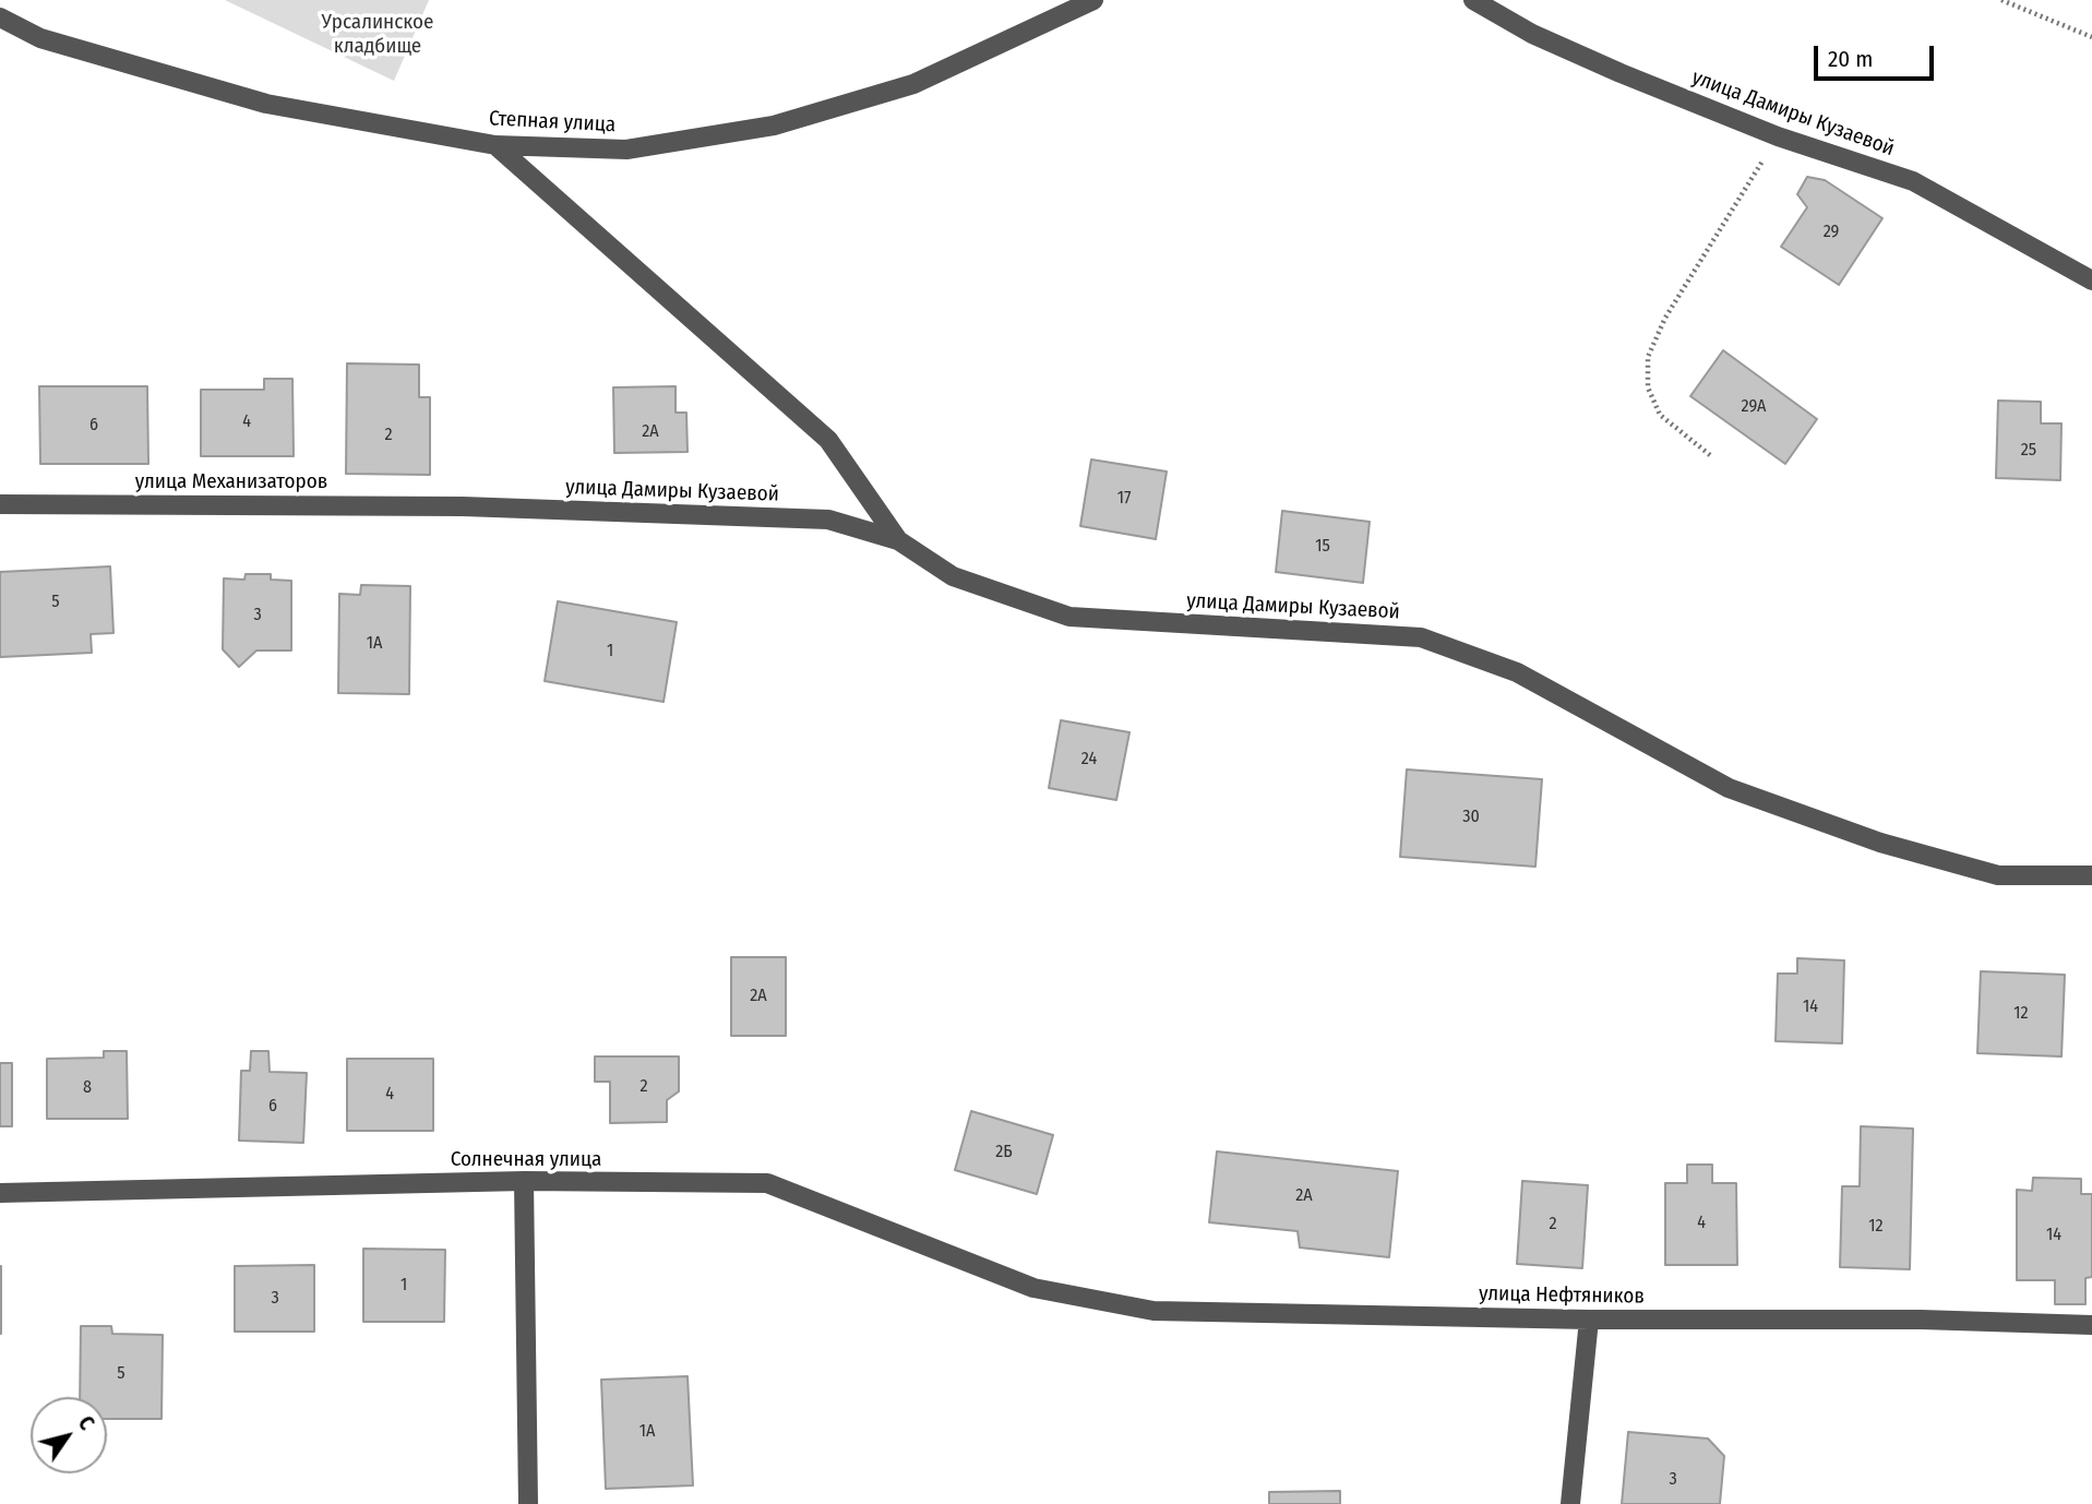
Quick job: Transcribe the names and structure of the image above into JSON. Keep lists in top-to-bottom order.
{
  "streets": {
    "street": [
      "улица Дамиры Кузаевой",
      "Степная улица",
      "улица Механизаторов",
      "Солнечная улица",
      "улица Нефтяников"
    ]
  },
  "crossings": [
    ["улица Дамиры Кузаевой", "улица Механизаторов"],
    ["Солнечная улица", "улица Нефтяников"]
  ],
  "parks": ["Урсалинское кладбище"],
  "house_numbers": [
    "29",
    "29А",
    "4",
    "6",
    "2А",
    "2",
    "25",
    "17",
    "15",
    "5",
    "3",
    "1А",
    "1",
    "24",
    "30",
    "2А",
    "14",
    "12",
    "2",
    "8",
    "4",
    "6",
    "2Б",
    "2А",
    "4",
    "2",
    "12",
    "14",
    "1",
    "3",
    "5",
    "1А",
    "3"
  ],
  "scale_bar": "20 m",
  "north": "top right"
}
